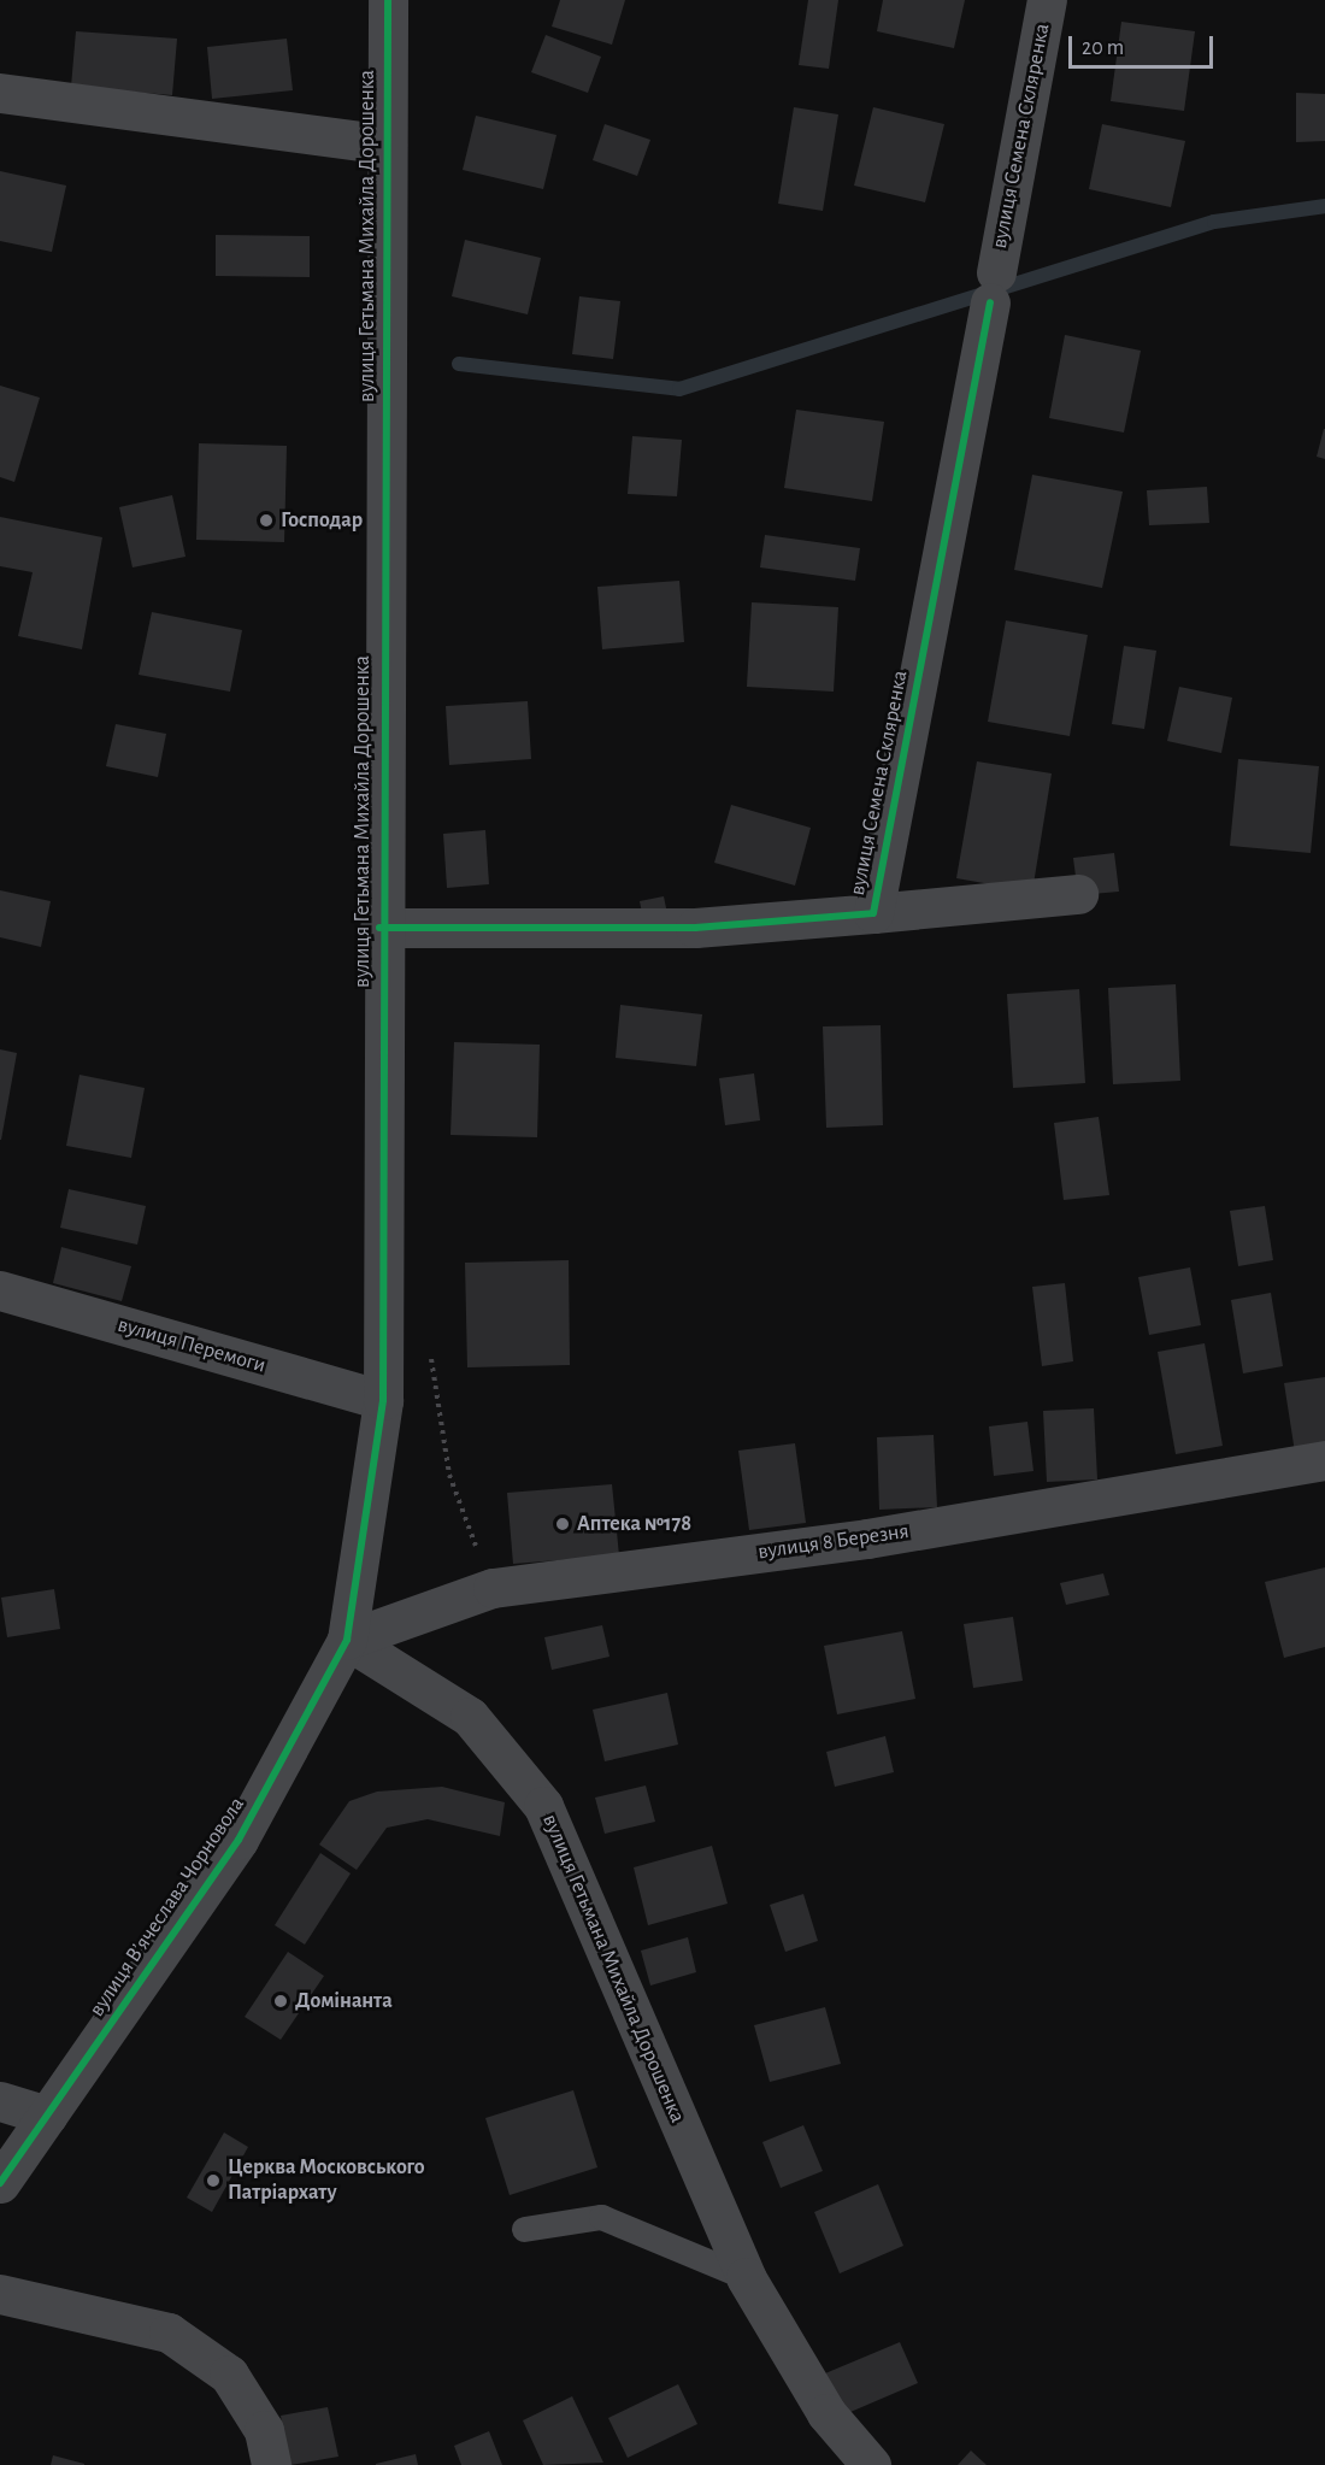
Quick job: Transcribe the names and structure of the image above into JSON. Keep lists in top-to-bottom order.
{
  "streets": {
    "street": [
      "вулиця Семена Скляренка",
      "вулиця Гетьмана Михайла Дорошенка",
      "вулиця Перемоги",
      "вулиця 8 Березня",
      "вулиця Вʼячеслава Чорновола"
    ]
  },
  "crossings": [
    ["вулиця Семена Скляренка", "вулиця Гетьмана Михайла Дорошенка"],
    ["вулиця Гетьмана Михайла Дорошенка", "вулиця Перемоги"],
    ["вулиця Гетьмана Михайла Дорошенка", "вулиця 8 Березня"],
    ["вулиця Гетьмана Михайла Дорошенка", "вулиця Вʼячеслава Чорновола"],
    ["вулиця 8 Березня", "вулиця Вʼячеслава Чорновола"]
  ],
  "places": [
    "Господар",
    "Аптека №178",
    "Домінанта",
    "Церква Московського Патріархату"
  ],
  "scale_bar": "20 m"
}
